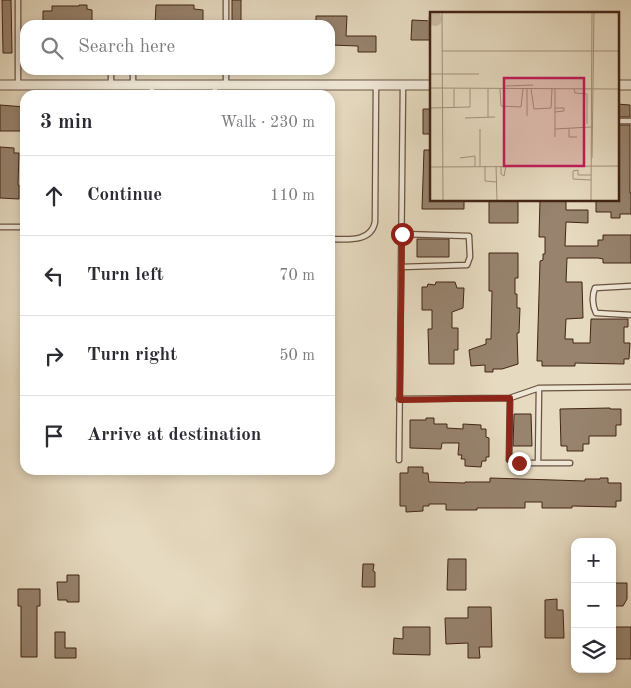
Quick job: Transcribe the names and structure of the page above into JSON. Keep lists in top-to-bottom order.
{
  "page": {
    "search": "Search here",
    "heading": ["3 min", "Walk · 230 m"],
    "list": [
      ["Continue", "110 m"],
      ["Turn left", "70 m"],
      ["Turn right", "50 m"],
      "Arrive at destination"
    ],
    "map_buttons": ["+", "−"]
  }
}
